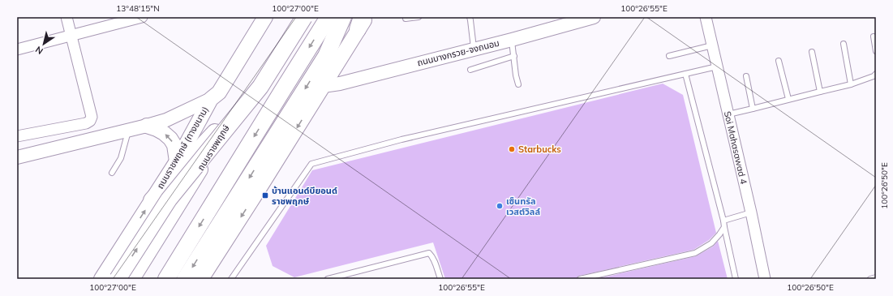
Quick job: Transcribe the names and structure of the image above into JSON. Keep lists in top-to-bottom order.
{
  "streets": {
    "main road": ["ถนนราชพฤกษ์ (ทางขนาน)", "ถนนราชพฤกษ์"],
    "street": ["ถนนบางกรวย-จงถนอม", "Soi Mahasawad 4"]
  },
  "places": {
    "other": ["Starbucks", "เซ็นทรัล เวสต์วิลล์"],
    "transit": ["บ้านแอนด์บียอนด์ ราชพฤกษ์"]
  },
  "north": "bottom left",
  "coordinates": [
    "13°48'15\"N",
    "100°27'00\"E",
    "100°26'55\"E",
    "100°26'50\"E"
  ]
}
